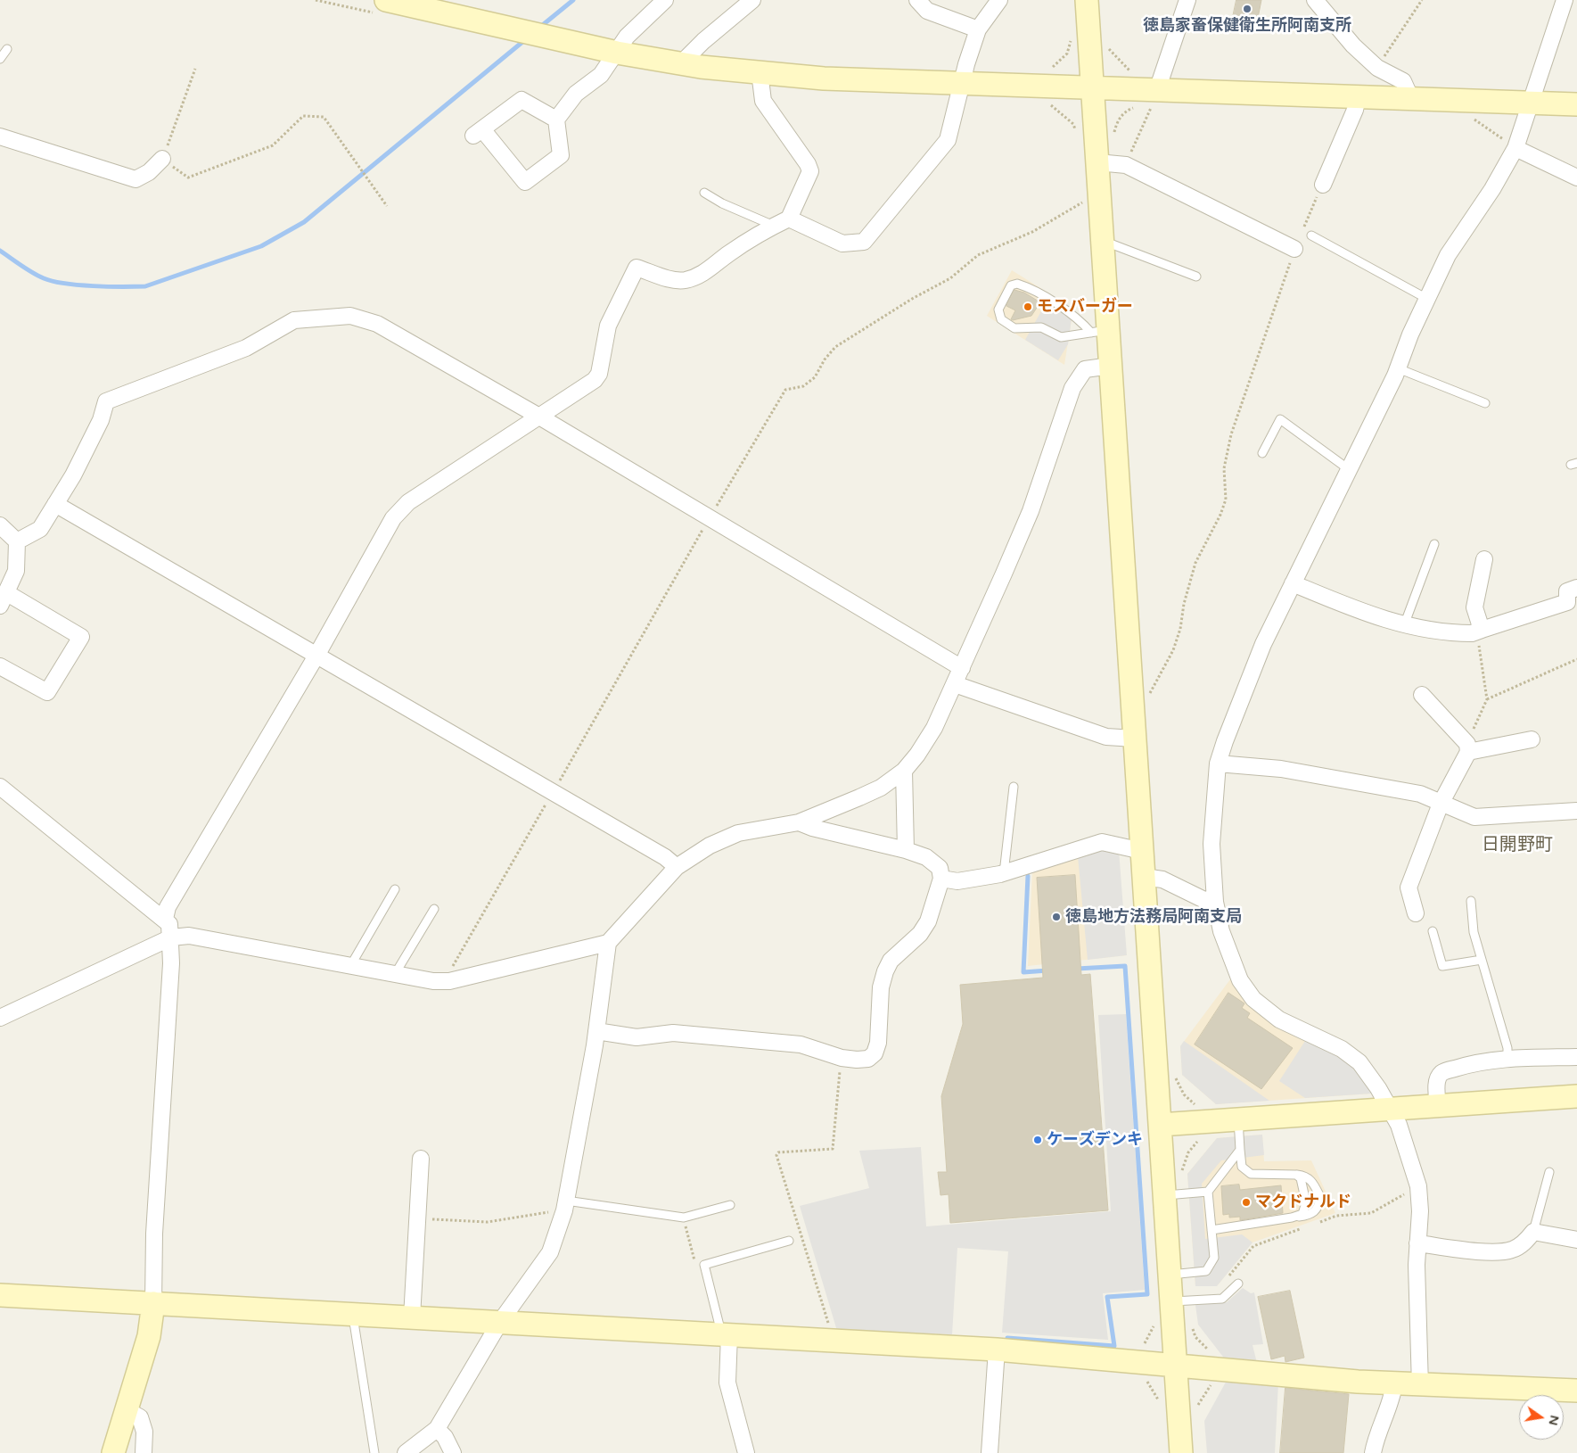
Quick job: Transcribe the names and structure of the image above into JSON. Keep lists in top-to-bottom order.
{
  "districts": ["日開野町"],
  "places": [
    "徳島家畜保健衛生所阿南支所",
    "モスバーガー",
    "徳島地方法務局阿南支局",
    "ケーズデンキ",
    "マクドナルド"
  ],
  "north": "right"
}
